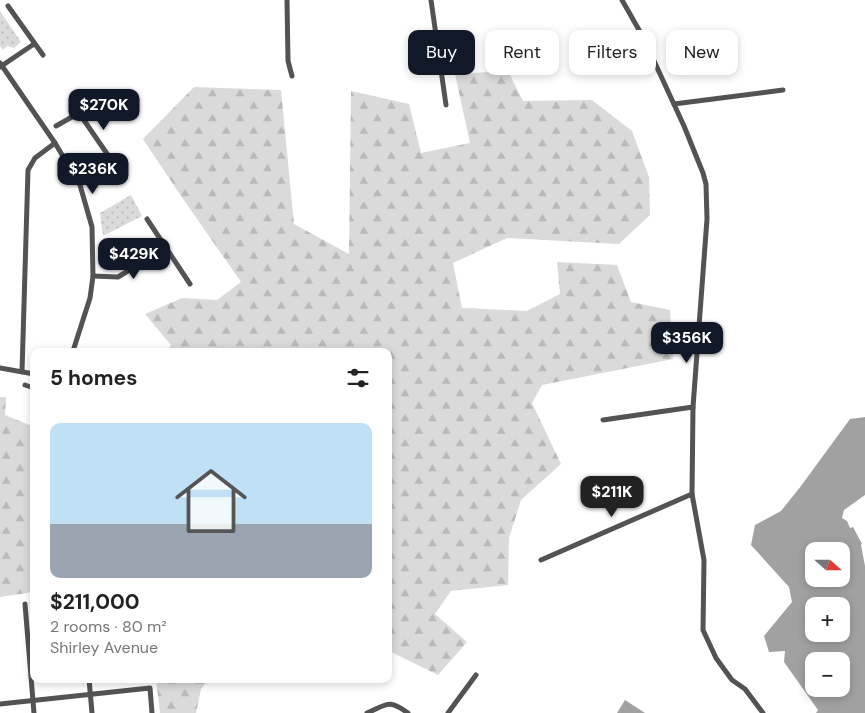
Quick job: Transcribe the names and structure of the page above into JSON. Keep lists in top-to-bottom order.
{
  "north": "right",
  "page": {
    "chip": [
      "Buy",
      "Rent",
      "Filters",
      "New"
    ],
    "price": [
      "$270K",
      "$236K",
      "$429K",
      "$356K",
      "$211K"
    ],
    "heading": "5 homes",
    "list": [
      {
        "name": "$211,000",
        "note": "2 rooms · 80 m² · Shirley Avenue"
      }
    ],
    "map_buttons": ["+", "−"]
  }
}
